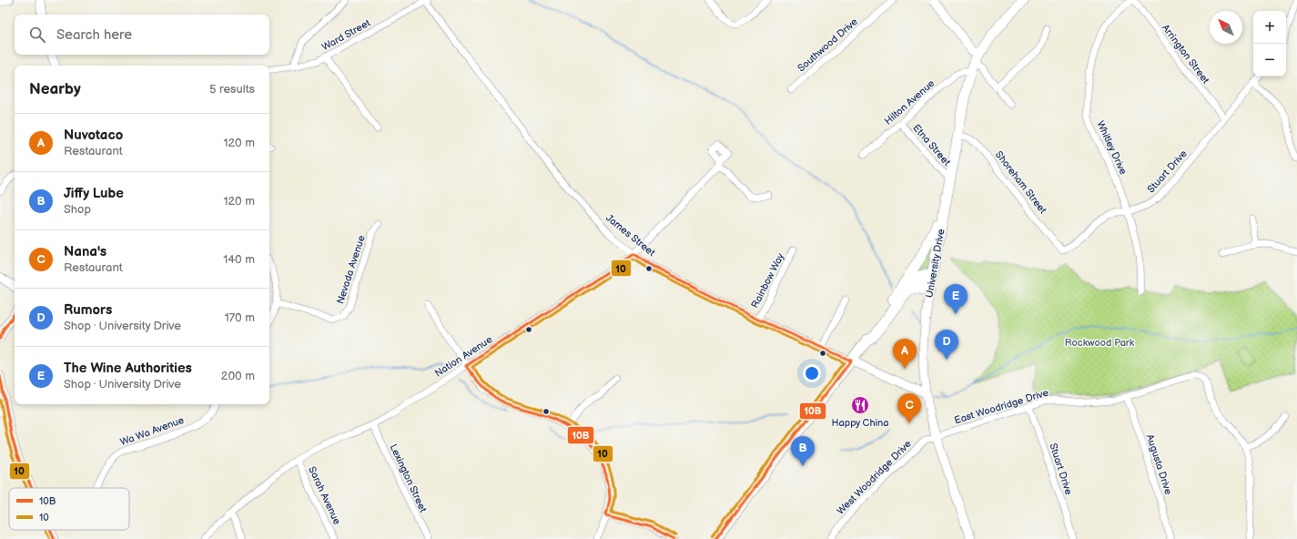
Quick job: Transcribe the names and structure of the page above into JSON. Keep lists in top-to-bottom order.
{
  "streets": {
    "main road": ["University Drive"],
    "street": [
      "Ward Street",
      "Southwood Drive",
      "Arrington Street",
      "Hilton Avenue",
      "Etna Street",
      "Whitley Drive",
      "Stuart Drive",
      "Shoreham Street",
      "James Street",
      "Nevada Avenue",
      "Rainbow Way",
      "Nation Avenue",
      "East Woodridge Drive",
      "Wa Wa Avenue",
      "Augusta Drive",
      "West Woodridge Drive",
      "Lexington Street",
      "Sarah Avenue"
    ]
  },
  "crossings": [
    ["Ward Street", "James Street"],
    ["Arrington Street", "Whitley Drive"],
    ["Arrington Street", "Stuart Drive"],
    ["Hilton Avenue", "Etna Street"],
    ["Hilton Avenue", "University Drive"],
    ["Etna Street", "University Drive"],
    ["Whitley Drive", "Stuart Drive"],
    ["Stuart Drive", "Shoreham Street"],
    ["Stuart Drive", "East Woodridge Drive"],
    ["Shoreham Street", "University Drive"],
    ["James Street", "University Drive"],
    ["James Street", "Rainbow Way"],
    ["James Street", "Nation Avenue"],
    ["University Drive", "East Woodridge Drive"],
    ["University Drive", "West Woodridge Drive"],
    ["Nation Avenue", "Lexington Street"],
    ["Nation Avenue", "Sarah Avenue"],
    ["East Woodridge Drive", "Augusta Drive"],
    ["East Woodridge Drive", "West Woodridge Drive"]
  ],
  "parks": ["Rockwood Park"],
  "places": {
    "restaurant": ["Happy China"]
  },
  "lines": ["transit line 10B", "transit line 10"],
  "legend": ["10B", "10"],
  "north": "top left",
  "page": {
    "map_buttons": ["+", "−"],
    "search": "Search here",
    "heading": ["Nearby", "5 results"],
    "list": [
      {
        "mark": "A",
        "name": "Nuvotaco",
        "note": "Restaurant",
        "value": "120 m"
      },
      {
        "mark": "B",
        "name": "Jiffy Lube",
        "note": "Shop",
        "value": "120 m"
      },
      {
        "mark": "C",
        "name": "Nana's",
        "note": "Restaurant",
        "value": "140 m"
      },
      {
        "mark": "D",
        "name": "Rumors",
        "note": "Shop · University Drive",
        "value": "170 m"
      },
      {
        "mark": "E",
        "name": "The Wine Authorities",
        "note": "Shop · University Drive",
        "value": "200 m"
      }
    ],
    "pins": [
      "E",
      "D",
      "A",
      "C",
      "B"
    ]
  }
}
